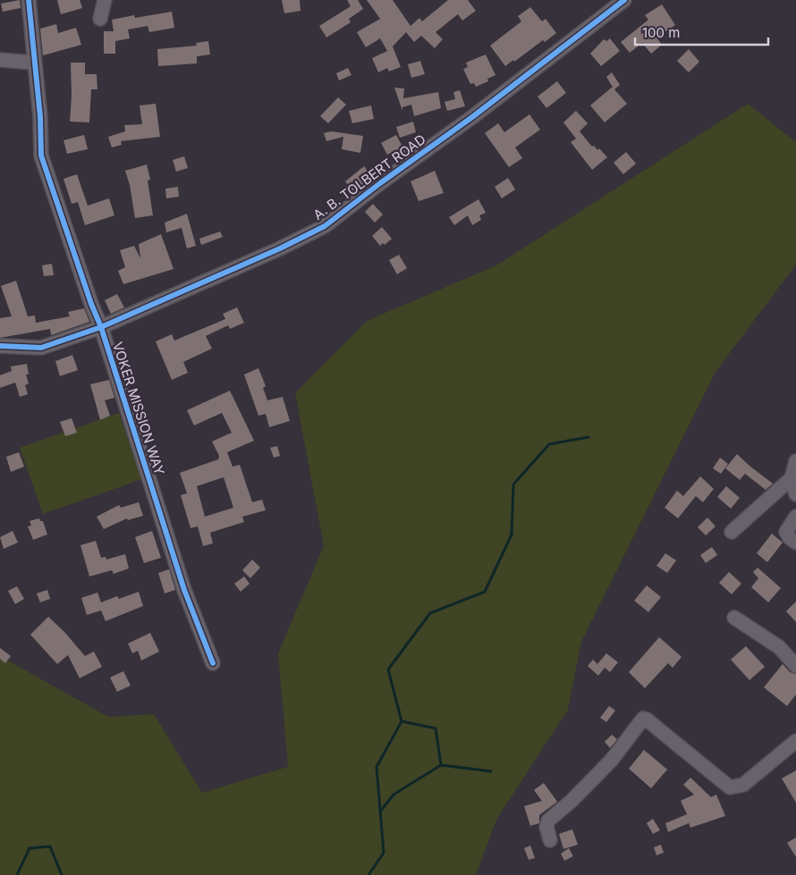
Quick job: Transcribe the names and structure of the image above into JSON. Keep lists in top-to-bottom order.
{
  "streets": {
    "street": ["A. B. TOLBERT ROAD", "VOKER MISSION WAY"]
  },
  "crossings": [
    ["A. B. TOLBERT ROAD", "VOKER MISSION WAY"]
  ],
  "scale_bar": "100 m"
}
